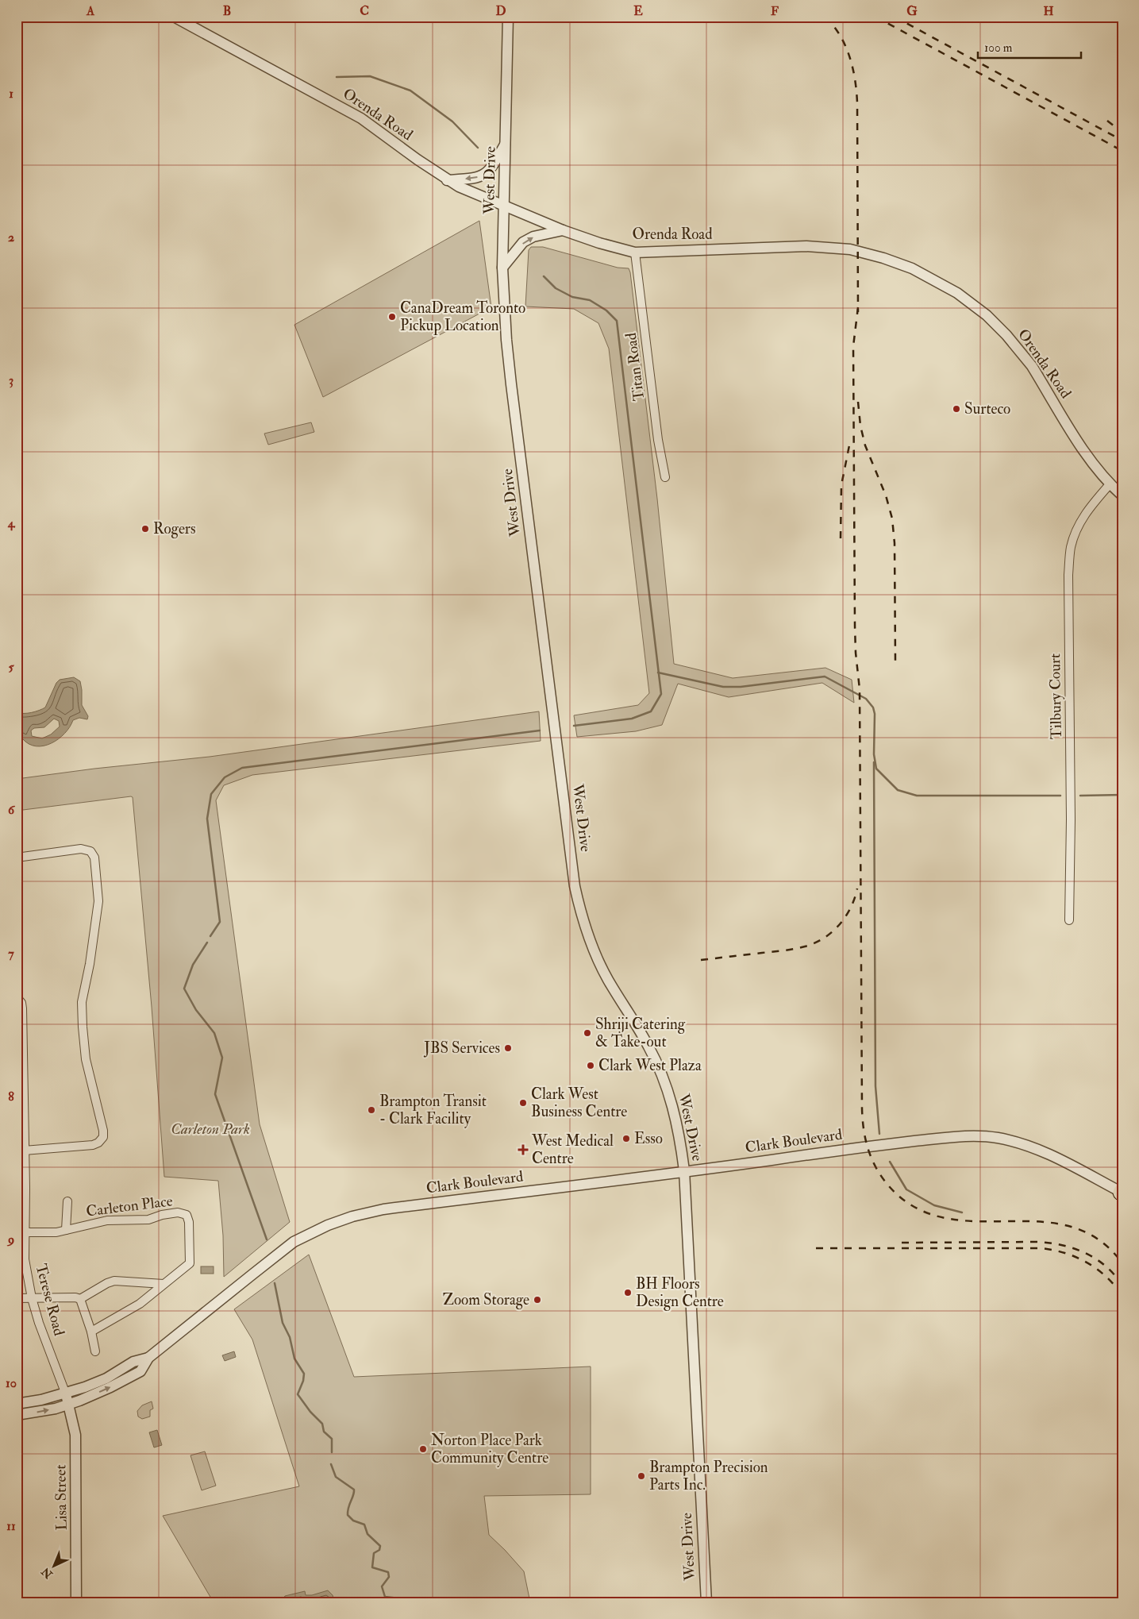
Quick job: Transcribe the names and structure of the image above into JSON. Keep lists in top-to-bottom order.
{
  "streets": {
    "street": [
      "Orenda Road",
      "West Drive",
      "Titan Road",
      "Tilbury Court",
      "Clark Boulevard",
      "Carleton Place",
      "Terese Road",
      "Lisa Street"
    ]
  },
  "crossings": [
    ["Orenda Road", "West Drive"],
    ["Orenda Road", "Titan Road"],
    ["Orenda Road", "Tilbury Court"],
    ["West Drive", "Clark Boulevard"],
    ["Clark Boulevard", "Terese Road"],
    ["Clark Boulevard", "Lisa Street"],
    ["Carleton Place", "Terese Road"],
    ["Terese Road", "Lisa Street"]
  ],
  "parks": ["Carleton Park"],
  "places": {
    "other": [
      "CanaDream Toronto Pickup Location",
      "Surteco",
      "Rogers",
      "Shriji Catering & Take-out",
      "JBS Services",
      "Clark West Plaza",
      "Clark West Business Centre",
      "Brampton Transit - Clark Facility",
      "Esso",
      "BH Floors Design Centre",
      "Zoom Storage",
      "Norton Place Park Community Centre",
      "Brampton Precision Parts Inc."
    ],
    "health": ["West Medical Centre"]
  },
  "scale_bar": "100 m",
  "north": "bottom left",
  "grid": {
    "columns": [
      "A",
      "B",
      "C",
      "D",
      "E",
      "F",
      "G",
      "H"
    ],
    "rows": [
      "1",
      "2",
      "3",
      "4",
      "5",
      "6",
      "7",
      "8",
      "9",
      "10",
      "11"
    ]
  }
}
